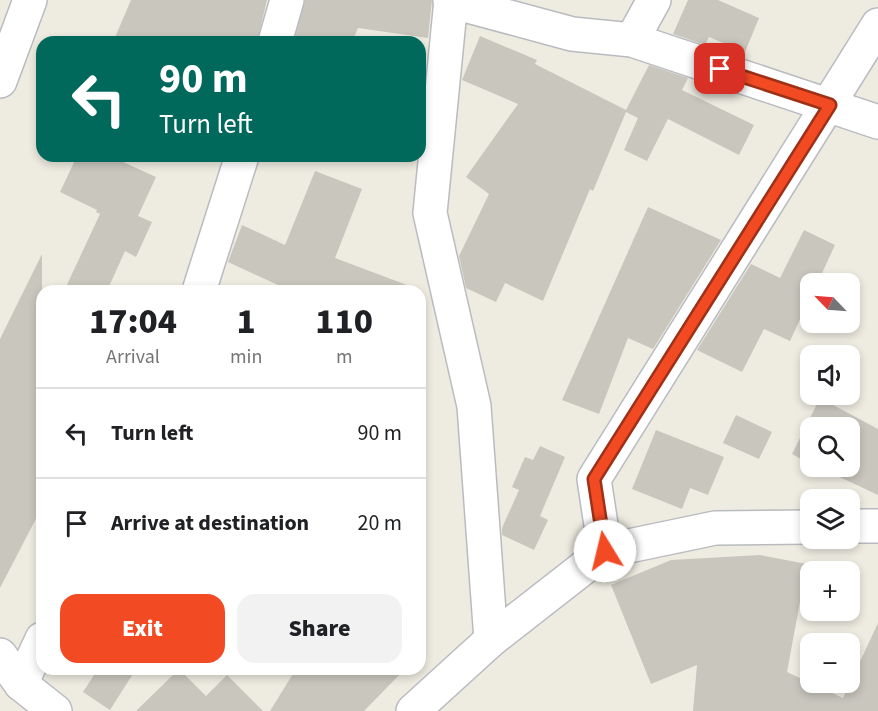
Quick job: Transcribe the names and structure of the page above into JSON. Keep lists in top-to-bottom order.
{
  "north": "top left",
  "page": {
    "turn": ["90 m", "Turn left"],
    "map_buttons": ["+", "−"],
    "eta": [
      "17:04",
      "Arrival",
      "1",
      "min",
      "110",
      "m"
    ],
    "list": [
      {
        "name": "Turn left",
        "value": "90 m"
      },
      {
        "name": "Arrive at destination",
        "value": "20 m"
      }
    ],
    "buttons": ["Exit", "Share"]
  }
}
